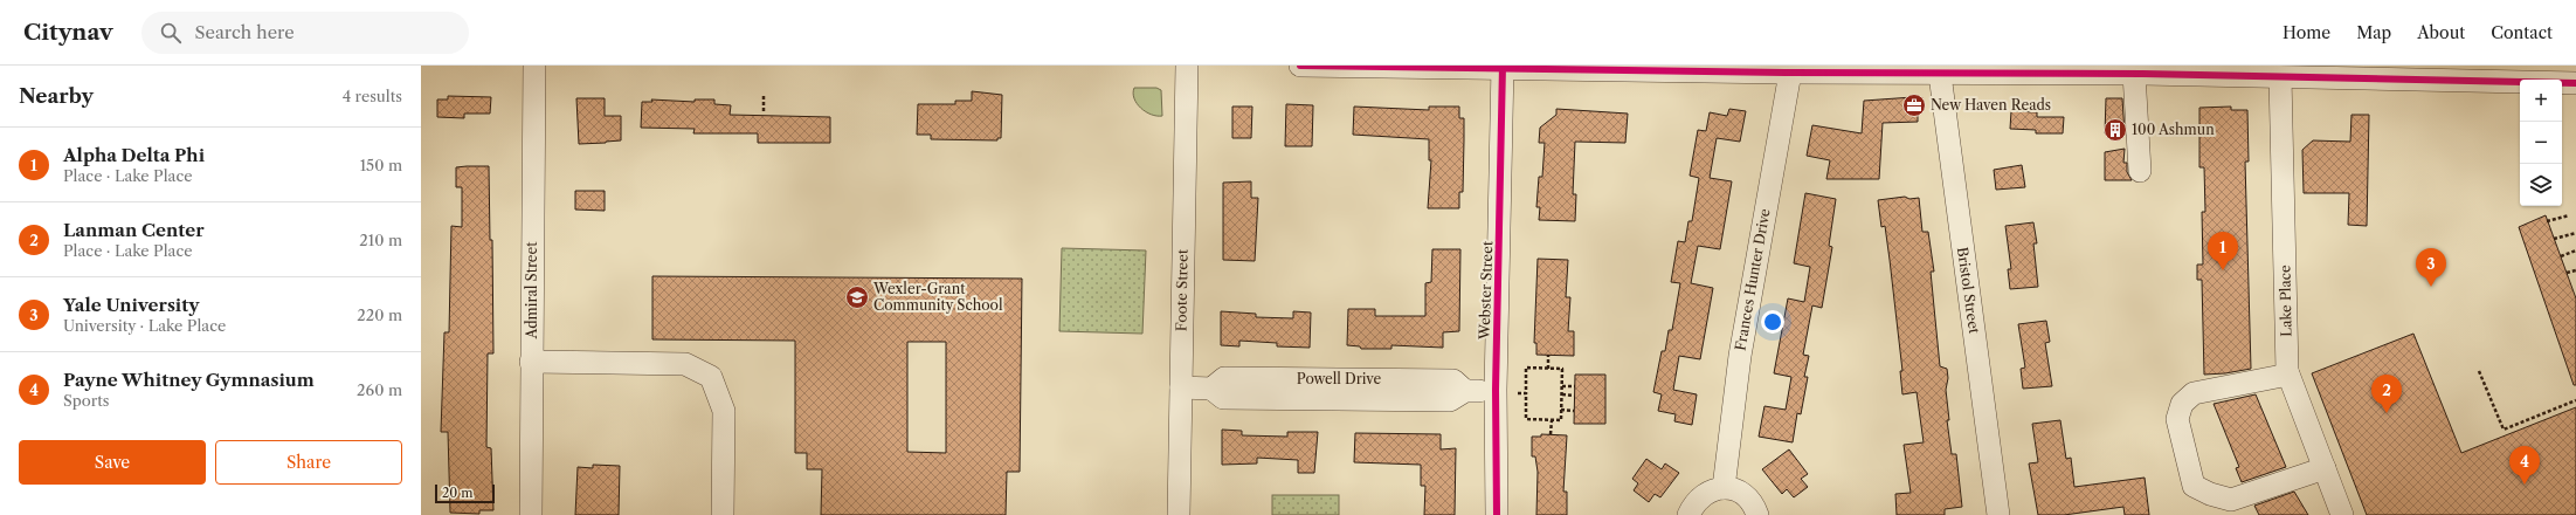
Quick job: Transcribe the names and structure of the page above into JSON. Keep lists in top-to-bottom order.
{
  "streets": {
    "street": [
      "Frances Hunter Drive",
      "Admiral Street",
      "Foote Street",
      "Webster Street",
      "Bristol Street",
      "Lake Place",
      "Powell Drive"
    ]
  },
  "crossings": [
    ["Foote Street", "Powell Drive"],
    ["Webster Street", "Powell Drive"]
  ],
  "places": {
    "office": ["New Haven Reads"],
    "building": ["100 Ashmun"],
    "school or university": ["Wexler-Grant Community School"]
  },
  "scale_bar": "20 m",
  "page": {
    "header": "Citynav",
    "search": "Search here",
    "nav": [
      "Home",
      "Map",
      "About",
      "Contact"
    ],
    "heading": ["Nearby", "4 results"],
    "map_buttons": ["+", "−"],
    "list": [
      {
        "mark": "1",
        "name": "Alpha Delta Phi",
        "note": "Place · Lake Place",
        "value": "150 m"
      },
      {
        "mark": "2",
        "name": "Lanman Center",
        "note": "Place · Lake Place",
        "value": "210 m"
      },
      {
        "mark": "3",
        "name": "Yale University",
        "note": "University · Lake Place",
        "value": "220 m"
      },
      {
        "mark": "4",
        "name": "Payne Whitney Gymnasium",
        "note": "Sports",
        "value": "260 m"
      }
    ],
    "pins": [
      "1",
      "3",
      "2",
      "4"
    ],
    "buttons": ["Save", "Share"],
    "scale": "20 m"
  }
}
